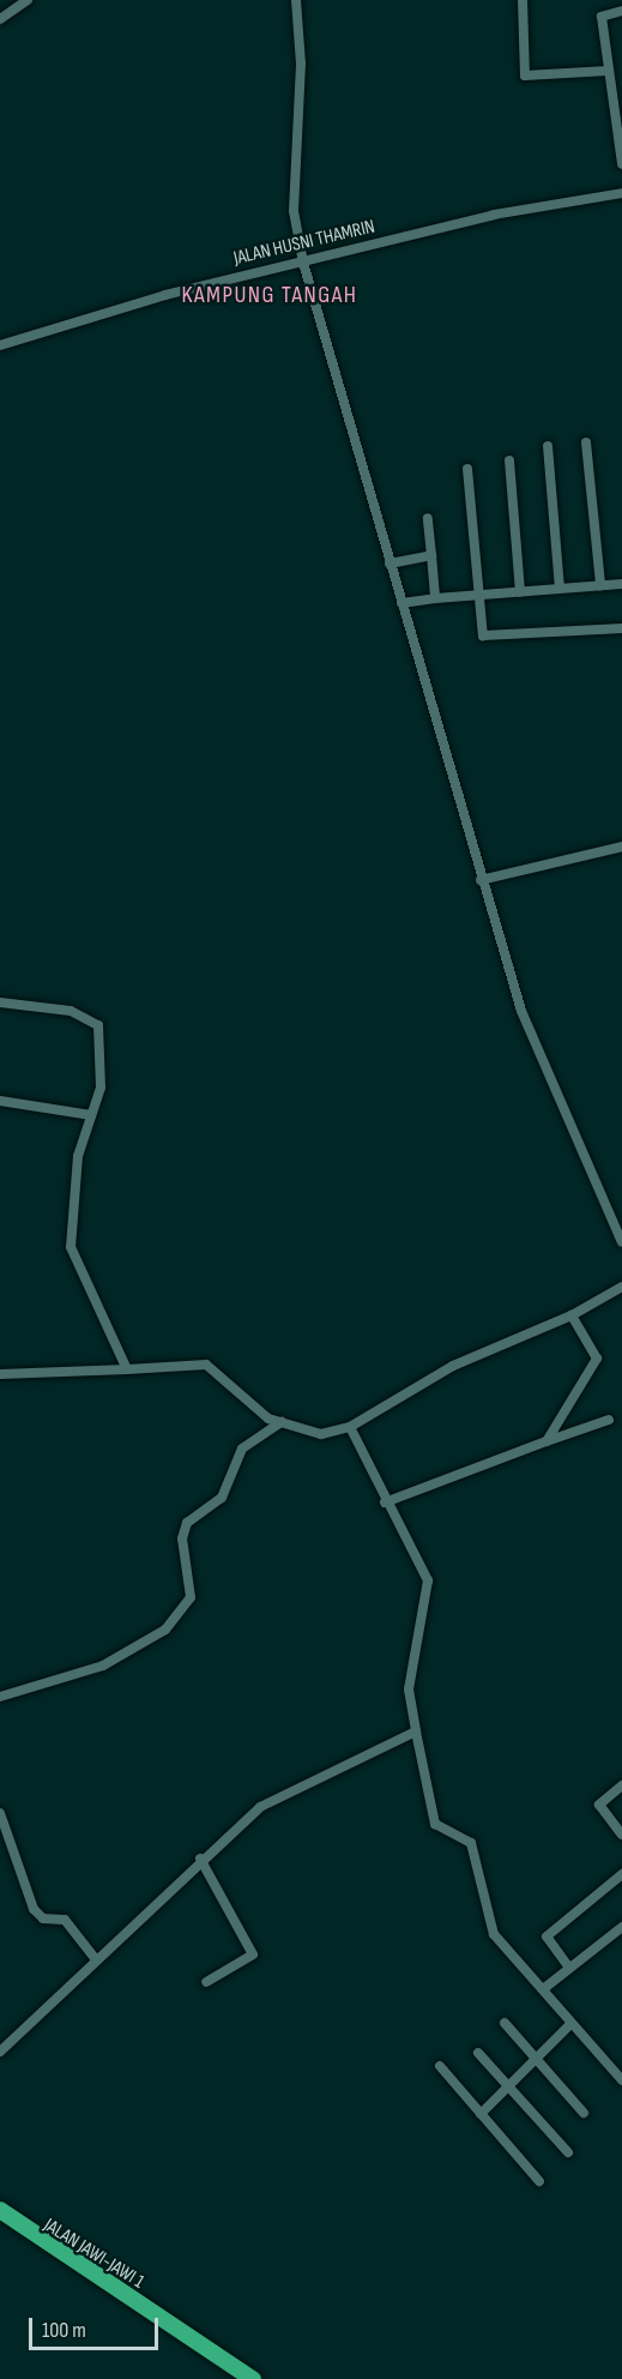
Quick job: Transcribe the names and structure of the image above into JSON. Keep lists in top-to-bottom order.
{
  "streets": {
    "highway": ["JALAN JAWI-JAWI 1"],
    "street": ["JALAN HUSNI THAMRIN"]
  },
  "districts": ["KAMPUNG TANGAH"],
  "scale_bar": "100 m"
}
